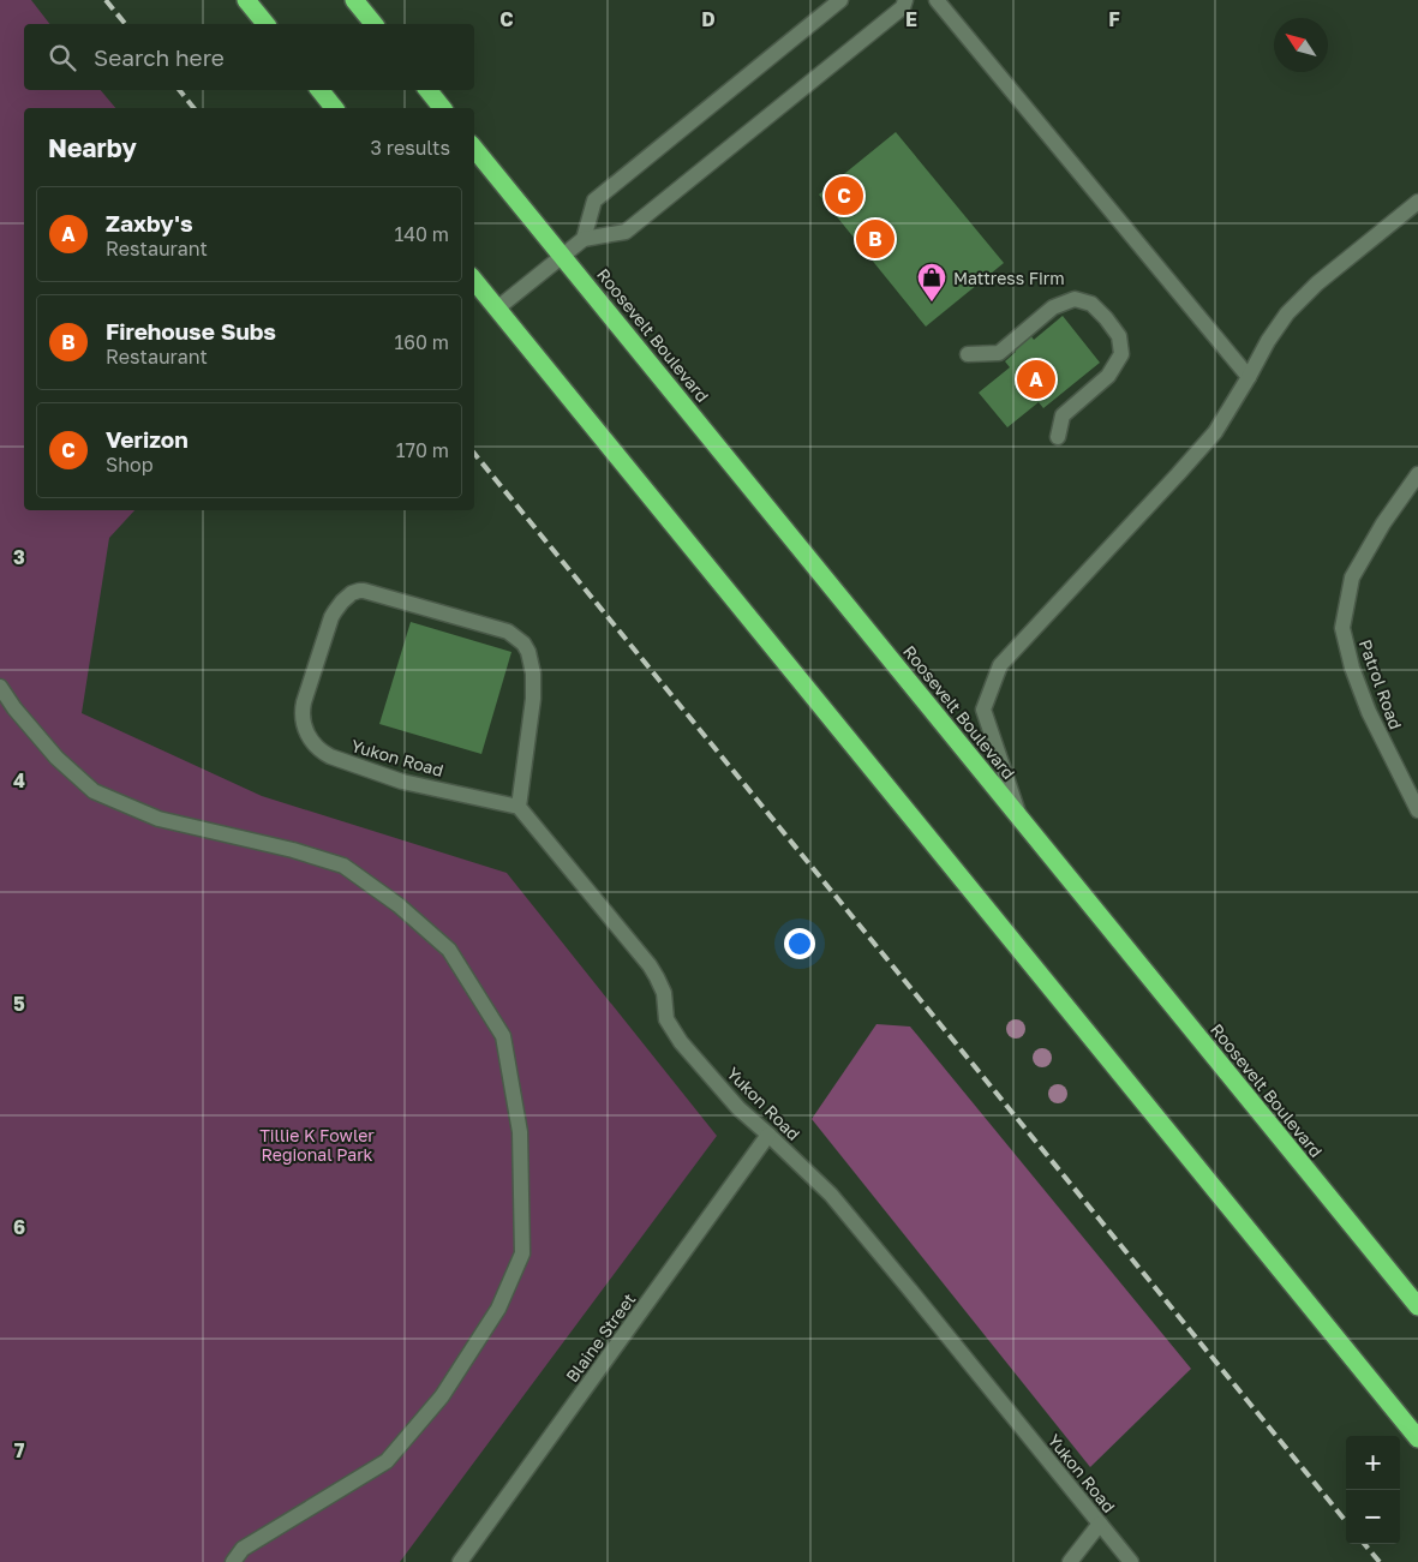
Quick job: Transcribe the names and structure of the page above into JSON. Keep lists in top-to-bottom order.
{
  "streets": {
    "highway": ["Roosevelt Boulevard"],
    "street": ["Patrol Road", "Yukon Road", "Blaine Street"]
  },
  "crossings": [
    ["Yukon Road", "Blaine Street"]
  ],
  "parks": ["Tillie K Fowler Regional Park"],
  "places": {
    "shop": ["Mattress Firm"]
  },
  "north": "top left",
  "page": {
    "search": "Search here",
    "heading": ["Nearby", "3 results"],
    "pins": ["C", "B", "A"],
    "list": [
      {
        "mark": "A",
        "name": "Zaxby's",
        "note": "Restaurant",
        "value": "140 m"
      },
      {
        "mark": "B",
        "name": "Firehouse Subs",
        "note": "Restaurant",
        "value": "160 m"
      },
      {
        "mark": "C",
        "name": "Verizon",
        "note": "Shop",
        "value": "170 m"
      }
    ],
    "map_buttons": ["+", "−"]
  },
  "grid": {
    "columns": [
      "C",
      "D",
      "E",
      "F"
    ],
    "rows": [
      "3",
      "4",
      "5",
      "6",
      "7"
    ]
  }
}
